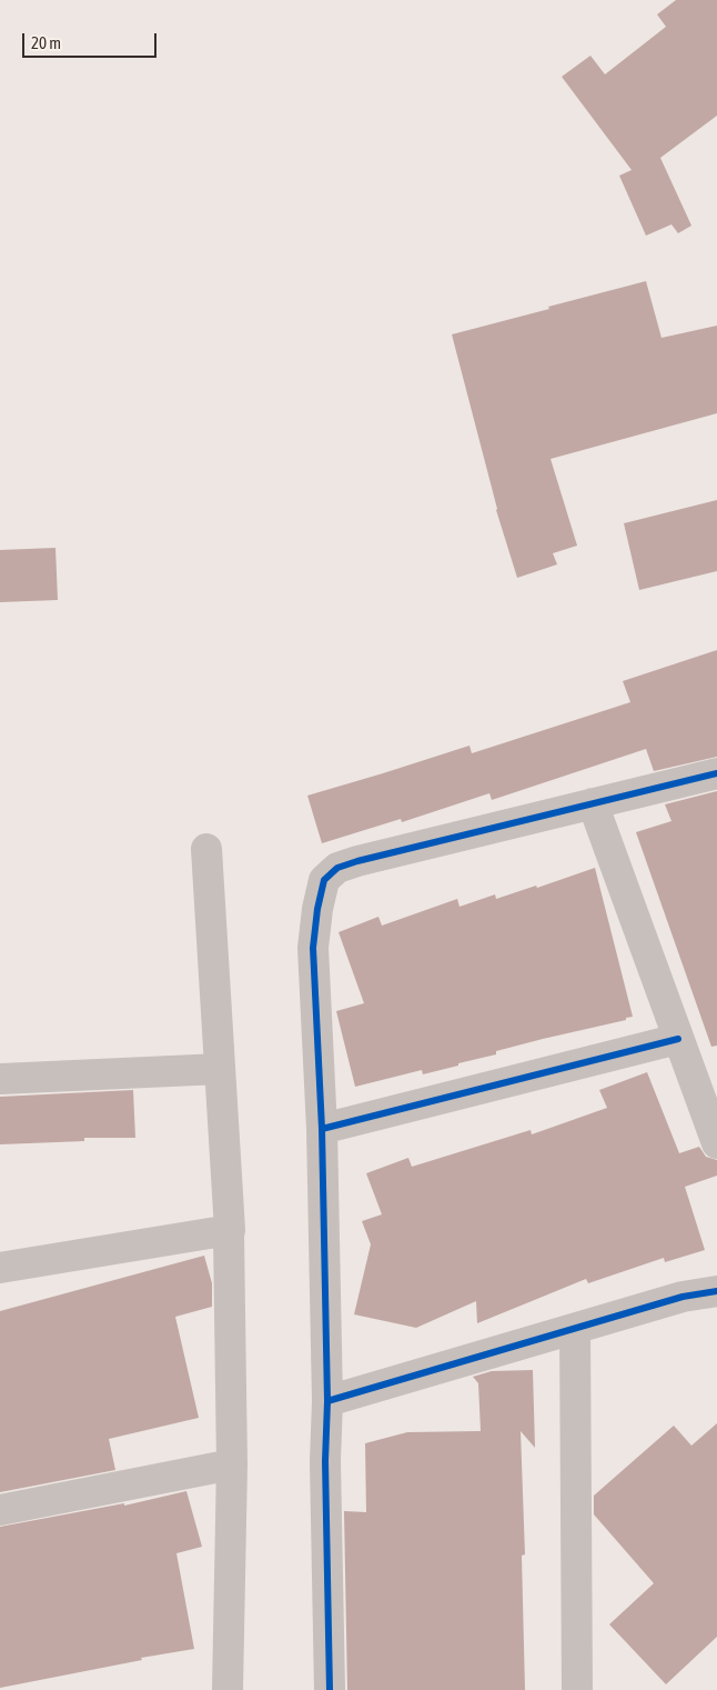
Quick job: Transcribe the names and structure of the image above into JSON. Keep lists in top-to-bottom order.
{
  "scale_bar": "20 m"
}
